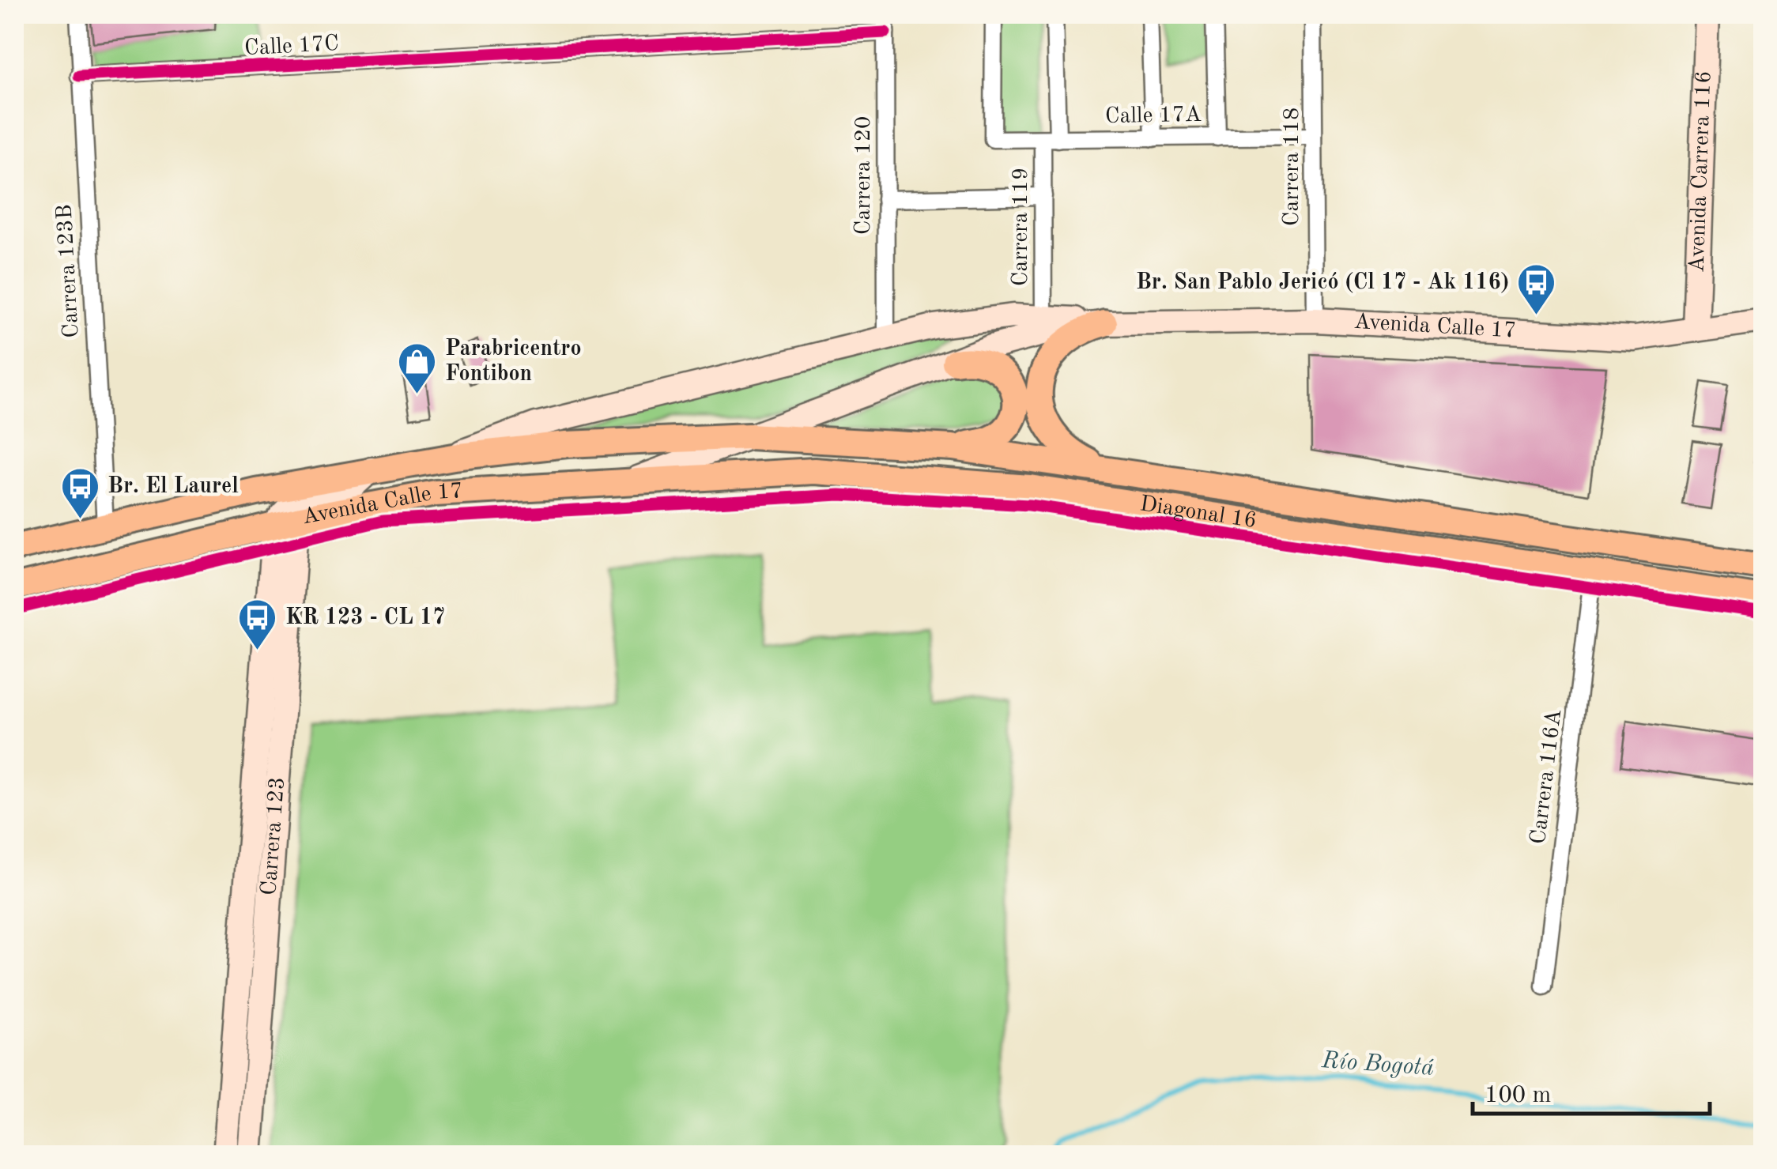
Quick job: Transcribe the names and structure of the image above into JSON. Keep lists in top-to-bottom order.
{
  "streets": {
    "main road": [
      "Avenida Carrera 116",
      "Avenida Calle 17",
      "Diagonal 16",
      "Carrera 123"
    ],
    "street": [
      "Calle 17C",
      "Calle 17A",
      "Carrera 118",
      "Carrera 120",
      "Carrera 119",
      "Carrera 123B",
      "Carrera 116A"
    ]
  },
  "crossings": [
    ["Calle 17C", "Carrera 120"],
    ["Calle 17C", "Carrera 123B"],
    ["Calle 17A", "Carrera 118"],
    ["Calle 17A", "Carrera 119"],
    ["Carrera 118", "Avenida Calle 17"],
    ["Avenida Carrera 116", "Avenida Calle 17"],
    ["Carrera 120", "Avenida Calle 17"],
    ["Carrera 119", "Avenida Calle 17"],
    ["Carrera 123B", "Avenida Calle 17"],
    ["Avenida Calle 17", "Diagonal 16"],
    ["Avenida Calle 17", "Carrera 123"],
    ["Diagonal 16", "Carrera 116A"]
  ],
  "water": ["Río Bogotá"],
  "places": {
    "bus stop": ["Br. San Pablo Jericó (Cl 17 - Ak 116)", "Br. El Laurel", "KR 123 - CL 17"],
    "shop": ["Parabricentro Fontibon"]
  },
  "scale_bar": "100 m"
}
